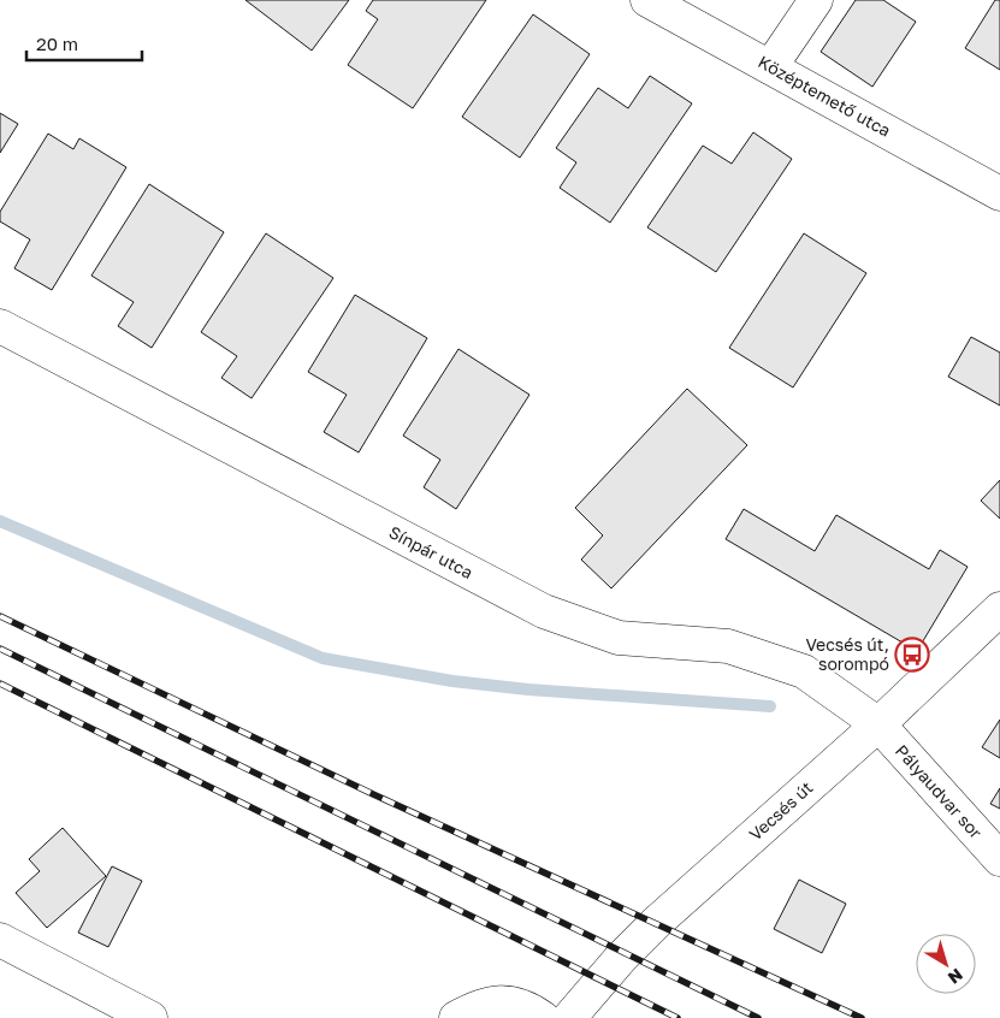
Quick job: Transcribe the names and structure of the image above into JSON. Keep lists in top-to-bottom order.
{
  "streets": {
    "street": [
      "Középtemető utca",
      "Sínpár utca",
      "Pályaudvar sor",
      "Vecsés út"
    ]
  },
  "crossings": [
    ["Sínpár utca", "Pályaudvar sor"],
    ["Sínpár utca", "Vecsés út"],
    ["Pályaudvar sor", "Vecsés út"]
  ],
  "places": {
    "bus stop": ["Vecsés út, sorompó"]
  },
  "scale_bar": "20 m",
  "north": "bottom right"
}
